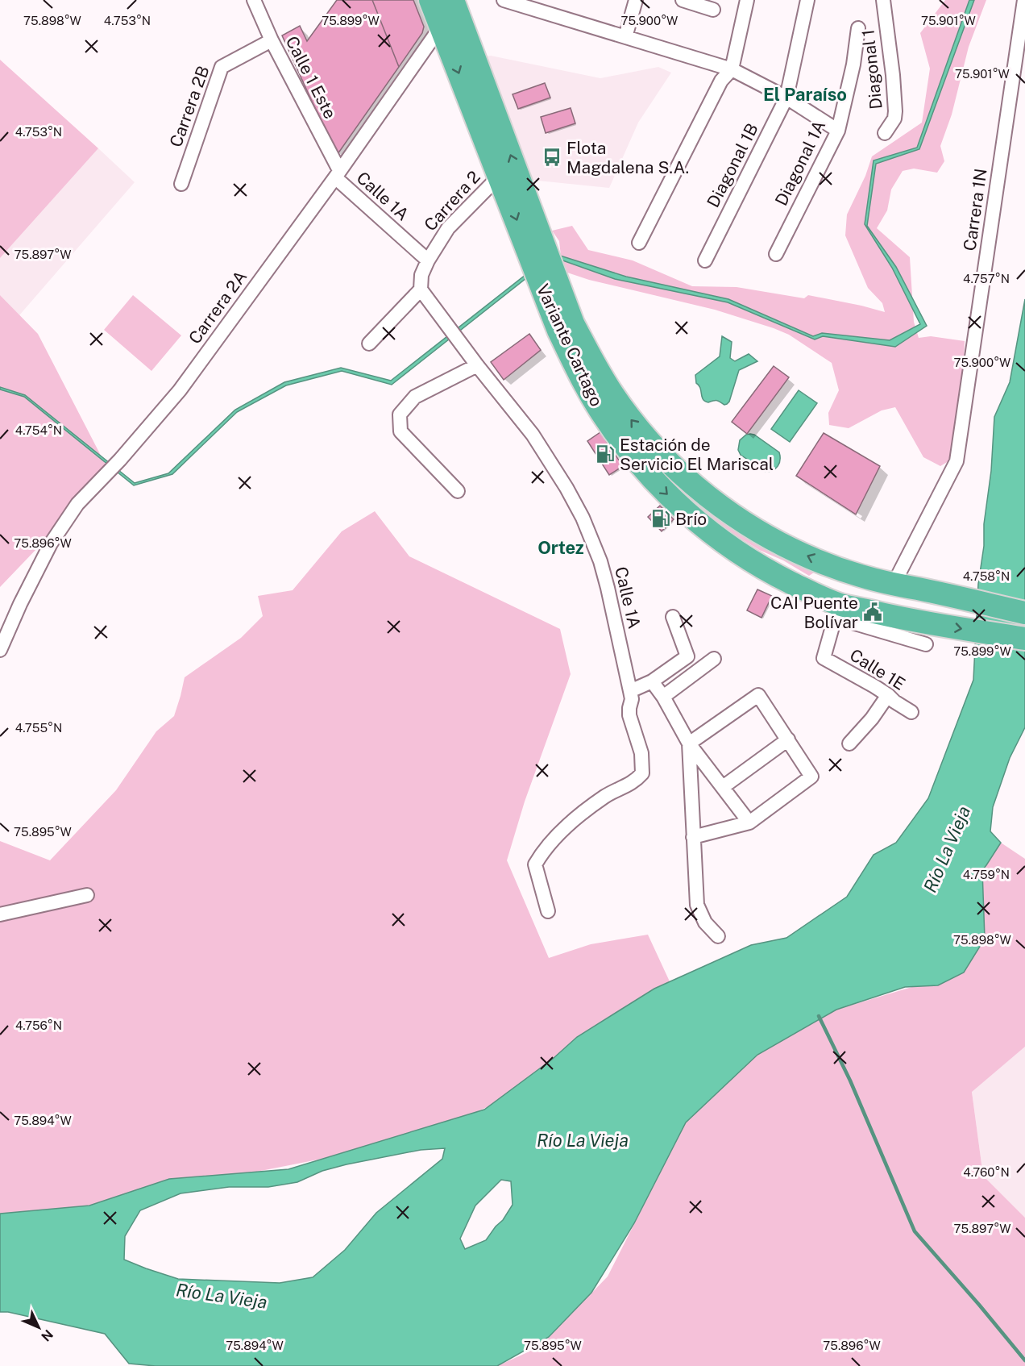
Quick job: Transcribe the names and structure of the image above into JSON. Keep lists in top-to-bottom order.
{
  "streets": {
    "highway": ["Variante Cartago"],
    "street": [
      "Diagonal 1",
      "Calle 1 Este",
      "Carrera 2B",
      "Diagonal 1A",
      "Diagonal 1B",
      "Calle 1A",
      "Carrera 2",
      "Carrera 1N",
      "Carrera 2A",
      "Calle 1E"
    ]
  },
  "crossings": [
    ["Calle 1 Este", "Carrera 2B"],
    ["Calle 1 Este", "Calle 1A"],
    ["Calle 1 Este", "Carrera 2A"],
    ["Calle 1A", "Carrera 2"],
    ["Calle 1A", "Carrera 2A"],
    ["Carrera 2", "Variante Cartago"],
    ["Carrera 1N", "Variante Cartago"],
    ["Carrera 2A", "Variante Cartago"],
    ["Variante Cartago", "Calle 1E"]
  ],
  "districts": ["El Paraíso", "Ortez"],
  "water": ["Río La Vieja"],
  "places": {
    "bus stop": ["Flota Magdalena S.A."],
    "fuel station": ["Estación de Servicio El Mariscal", "Brío"],
    "public building": ["CAI Puente Bolívar"]
  },
  "north": "bottom right",
  "coordinates": [
    "75.899°W",
    "75.900°W",
    "75.898°W",
    "75.901°W",
    "4.753°N",
    "75.897°W",
    "4.757°N",
    "4.754°N",
    "75.896°W",
    "4.758°N",
    "4.755°N",
    "75.895°W",
    "4.759°N",
    "4.756°N",
    "75.894°W",
    "4.760°N"
  ]
}
